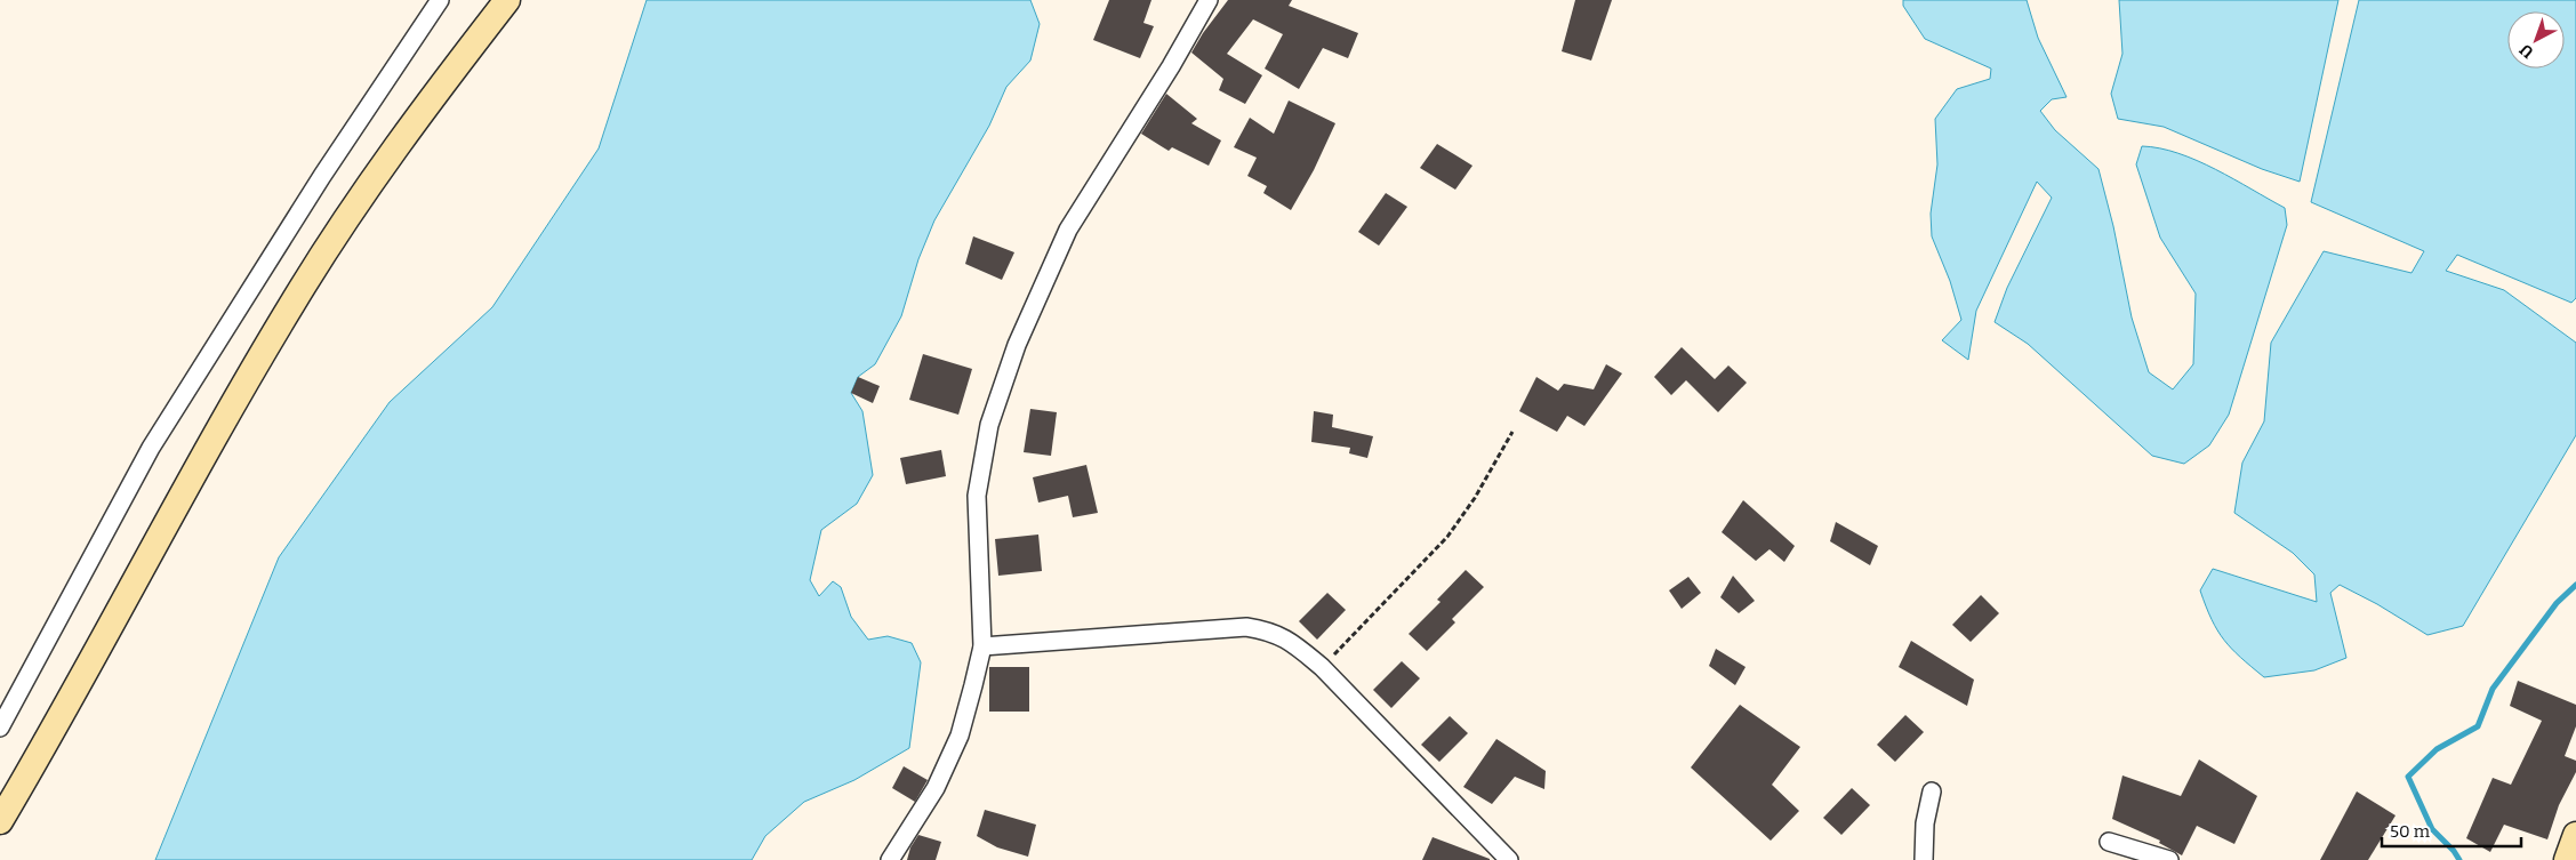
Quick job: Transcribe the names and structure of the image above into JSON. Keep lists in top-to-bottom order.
{
  "scale_bar": "50 m",
  "north": "bottom left"
}
